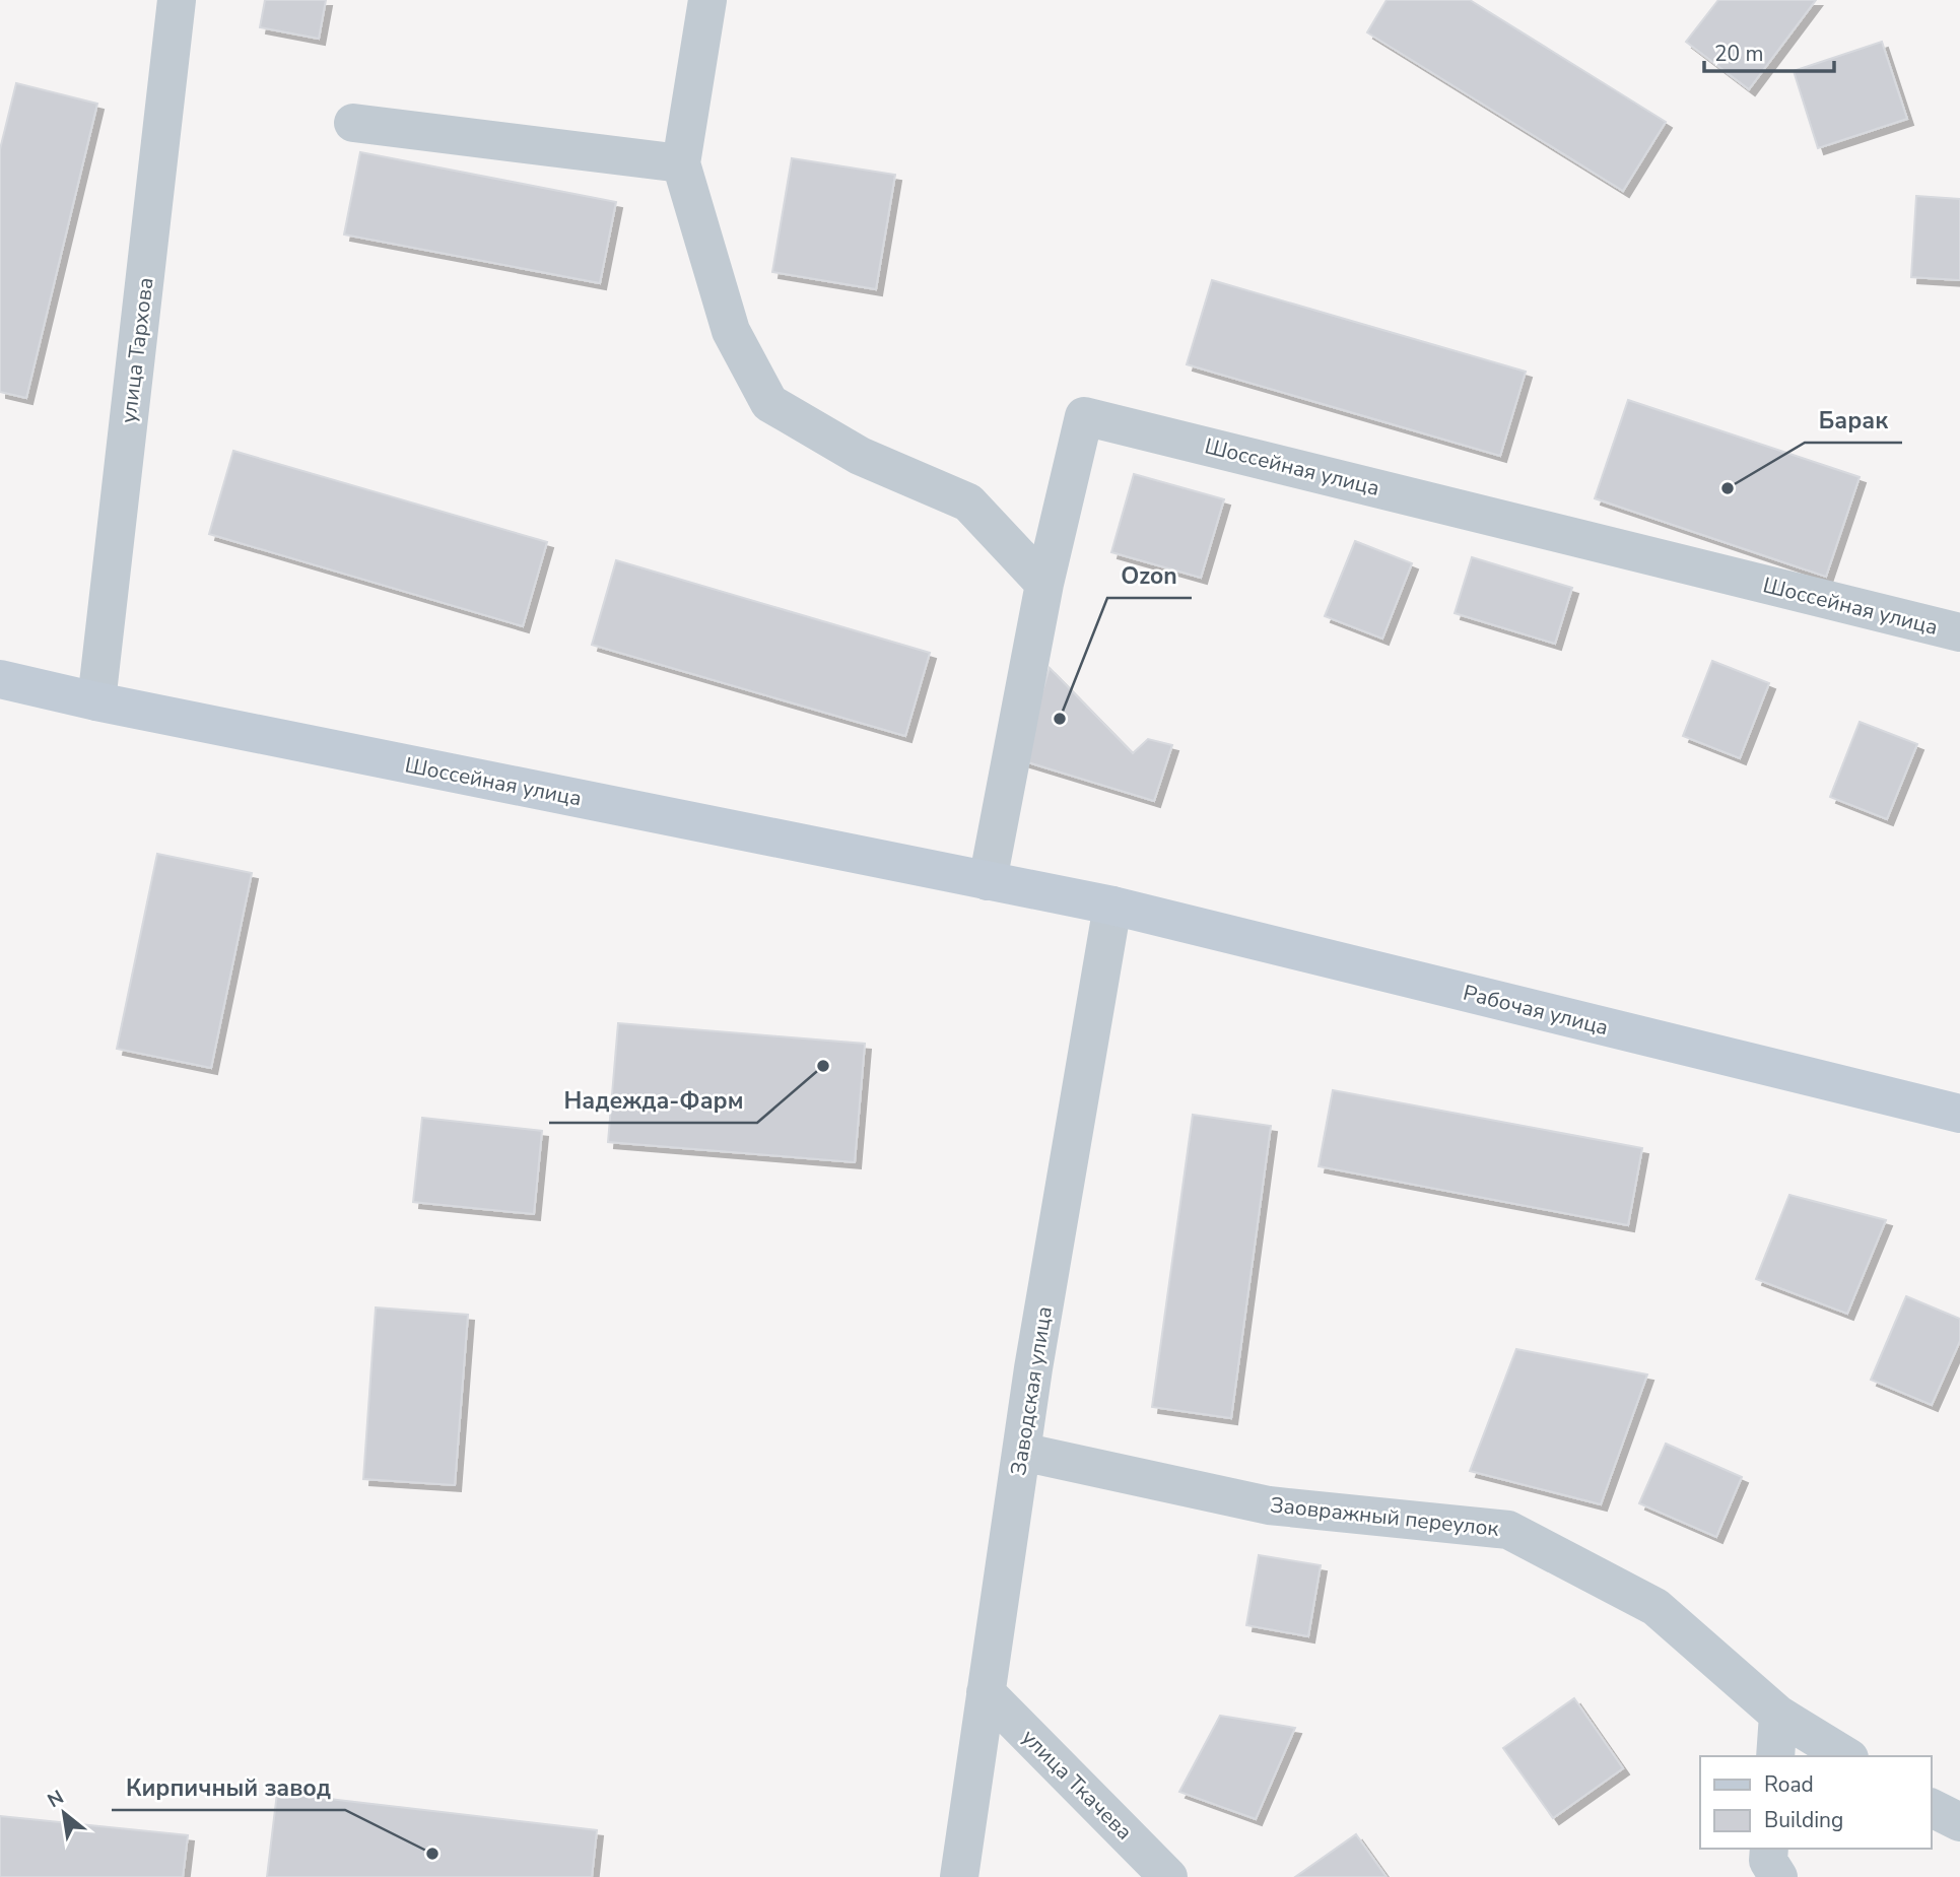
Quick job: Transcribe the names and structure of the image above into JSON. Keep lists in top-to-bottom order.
{
  "streets": {
    "main road": ["Шоссейная улица", "Рабочая улица"],
    "street": [
      "улица Тархова",
      "Заводская улица",
      "Заовражный переулок",
      "улица Ткачева"
    ]
  },
  "crossings": [
    ["улица Тархова", "Шоссейная улица"],
    ["Шоссейная улица", "Рабочая улица"],
    ["Шоссейная улица", "Заводская улица"],
    ["Рабочая улица", "Заводская улица"],
    ["Заводская улица", "Заовражный переулок"],
    ["Заводская улица", "улица Ткачева"]
  ],
  "places": [
    "Барак",
    "Ozon",
    "Надежда-Фарм",
    "Кирпичный завод"
  ],
  "legend": ["Road", "Building"],
  "scale_bar": "20 m",
  "north": "top left"
}
